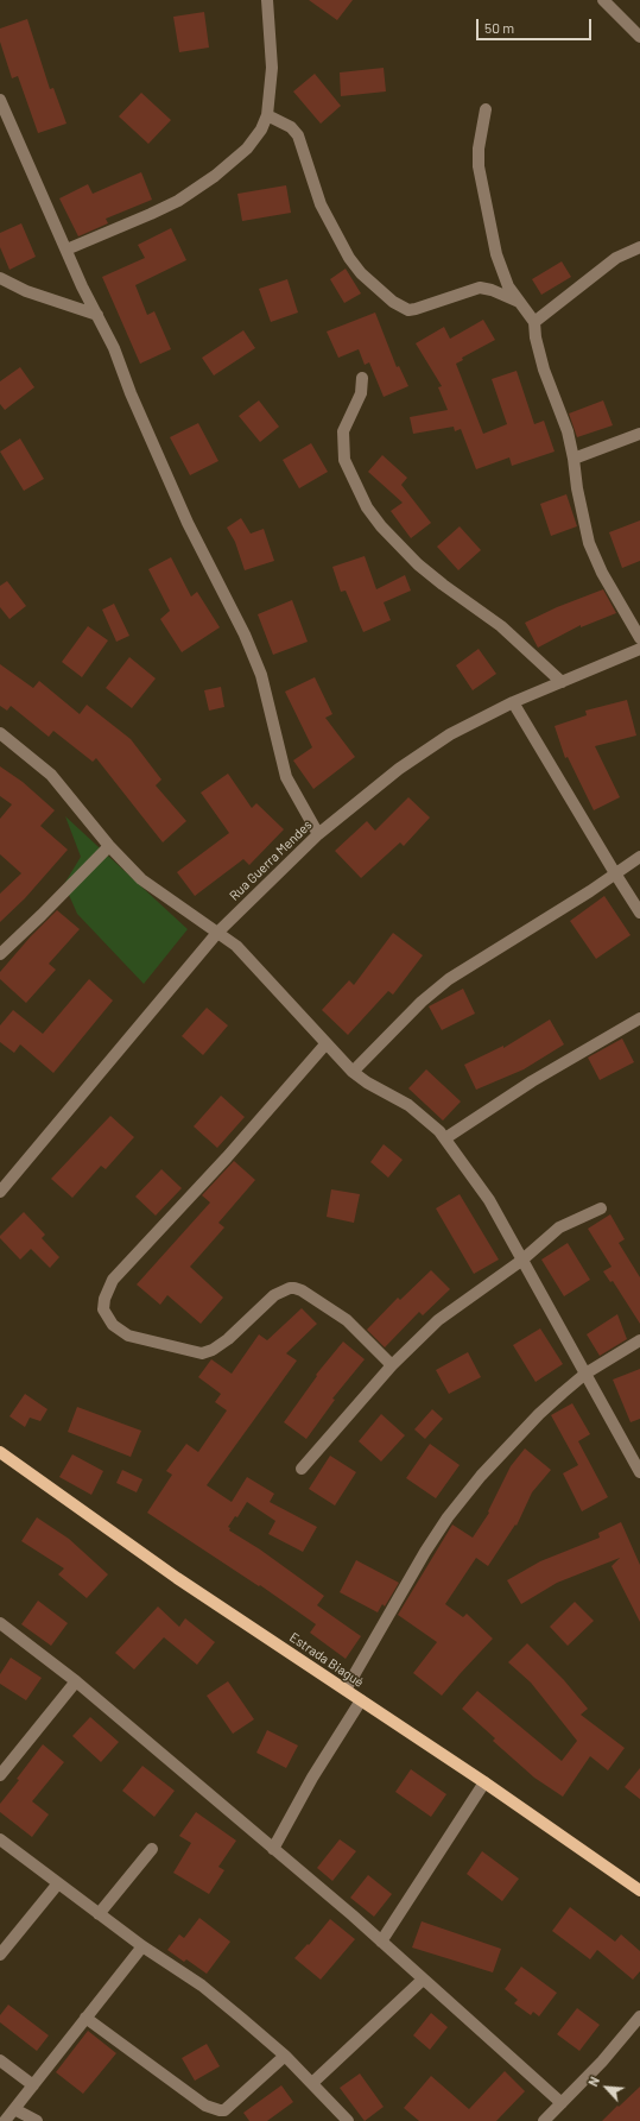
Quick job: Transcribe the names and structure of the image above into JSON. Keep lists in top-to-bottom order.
{
  "streets": {
    "main road": ["Estrada Biagué"],
    "street": ["Rua Guerra Mendes"]
  },
  "scale_bar": "50 m",
  "north": "top left"
}
